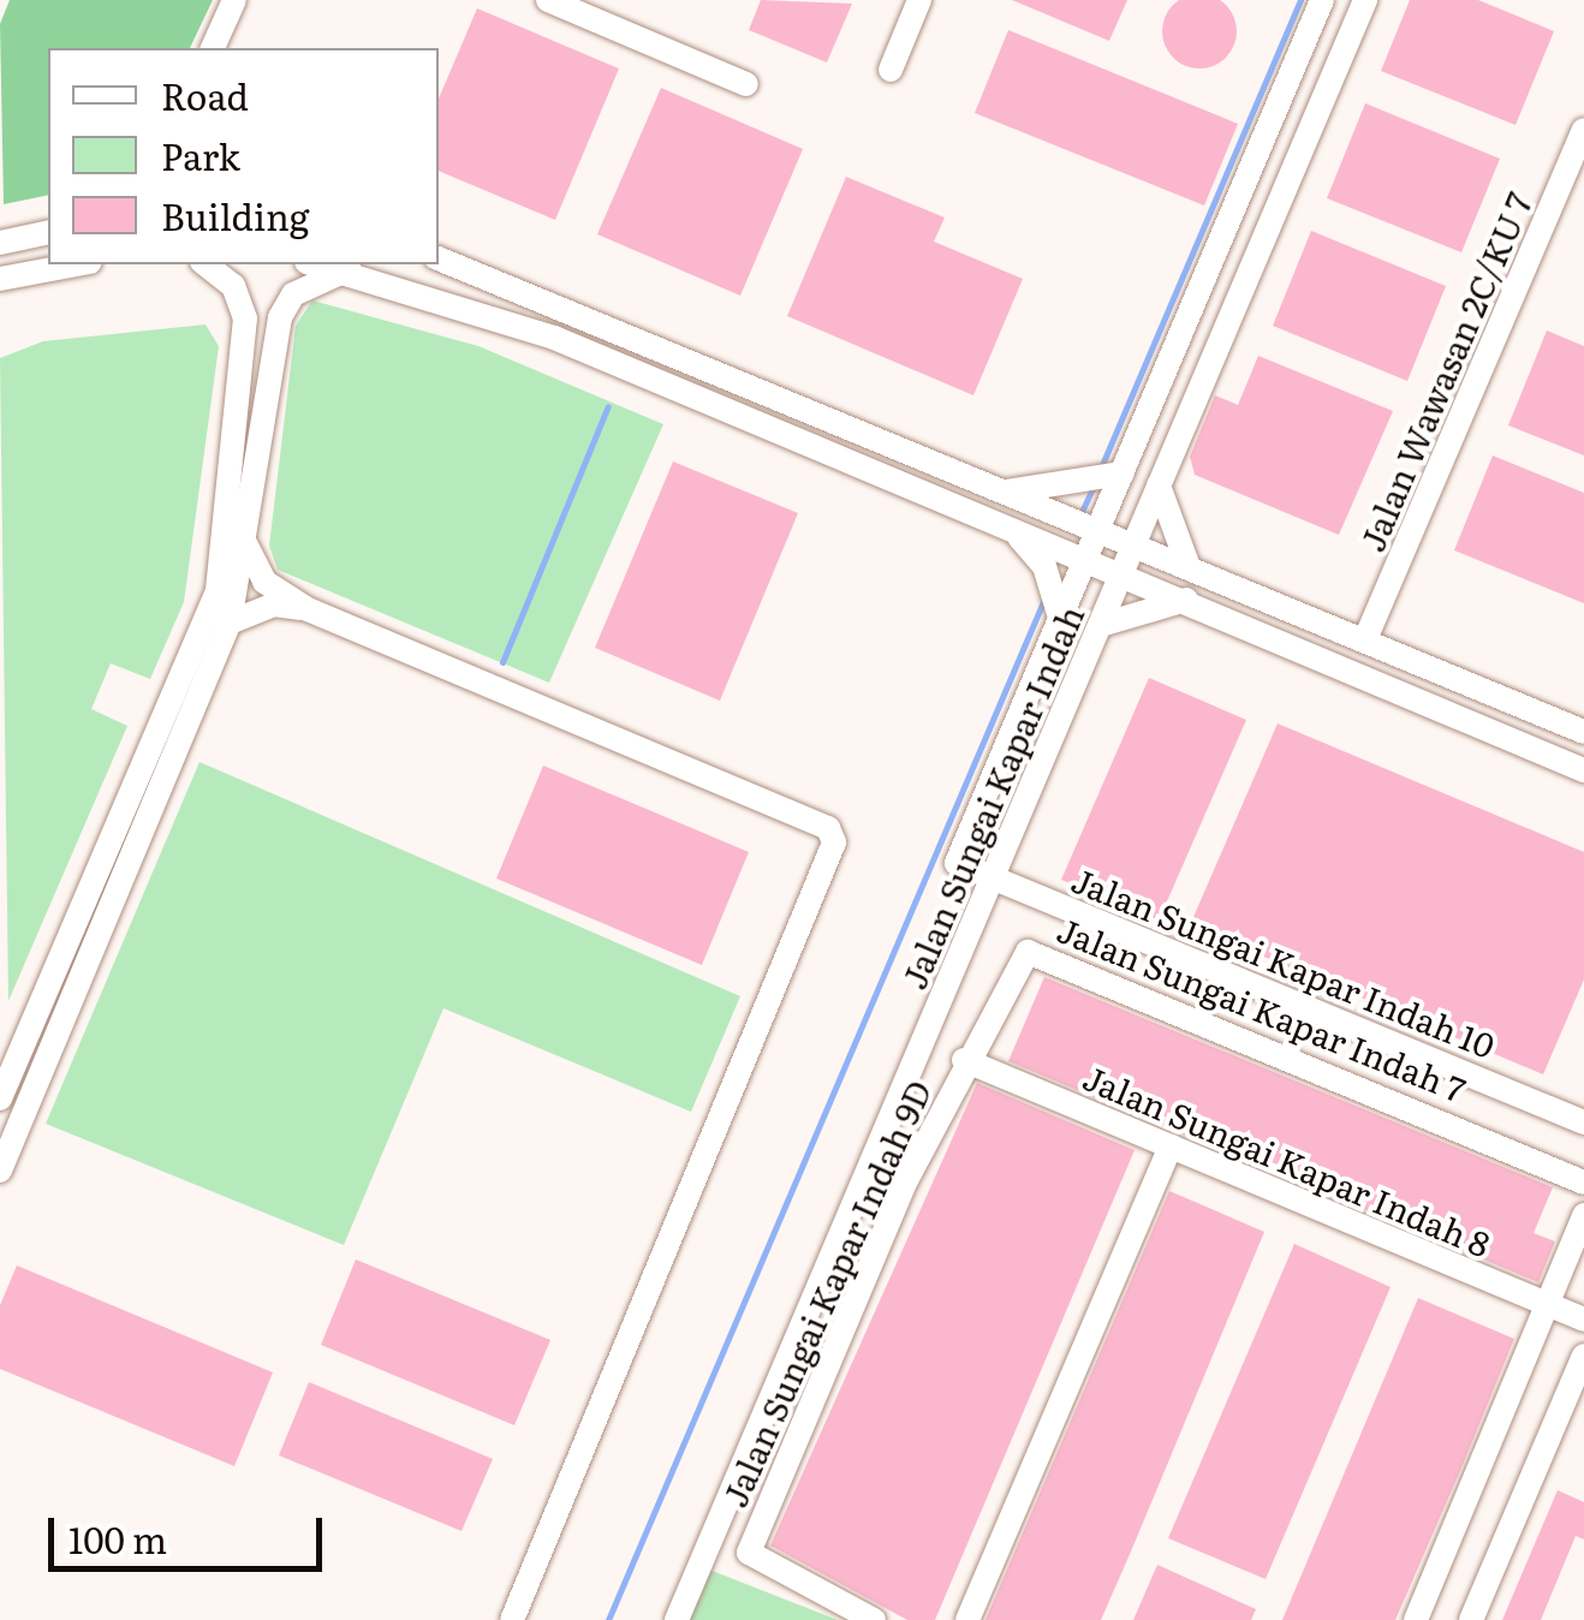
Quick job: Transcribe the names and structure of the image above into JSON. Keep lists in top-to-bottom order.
{
  "streets": {
    "street": [
      "Jalan Wawasan 2C/KU 7",
      "Jalan Sungai Kapar Indah",
      "Jalan Sungai Kapar Indah 10",
      "Jalan Sungai Kapar Indah 7",
      "Jalan Sungai Kapar Indah 8",
      "Jalan Sungai Kapar Indah 9D"
    ]
  },
  "crossings": [
    ["Jalan Sungai Kapar Indah", "Jalan Sungai Kapar Indah 10"],
    ["Jalan Sungai Kapar Indah 7", "Jalan Sungai Kapar Indah 8"],
    ["Jalan Sungai Kapar Indah 7", "Jalan Sungai Kapar Indah 9D"],
    ["Jalan Sungai Kapar Indah 8", "Jalan Sungai Kapar Indah 9D"]
  ],
  "legend": ["Road", "Park", "Building"],
  "scale_bar": "100 m"
}
